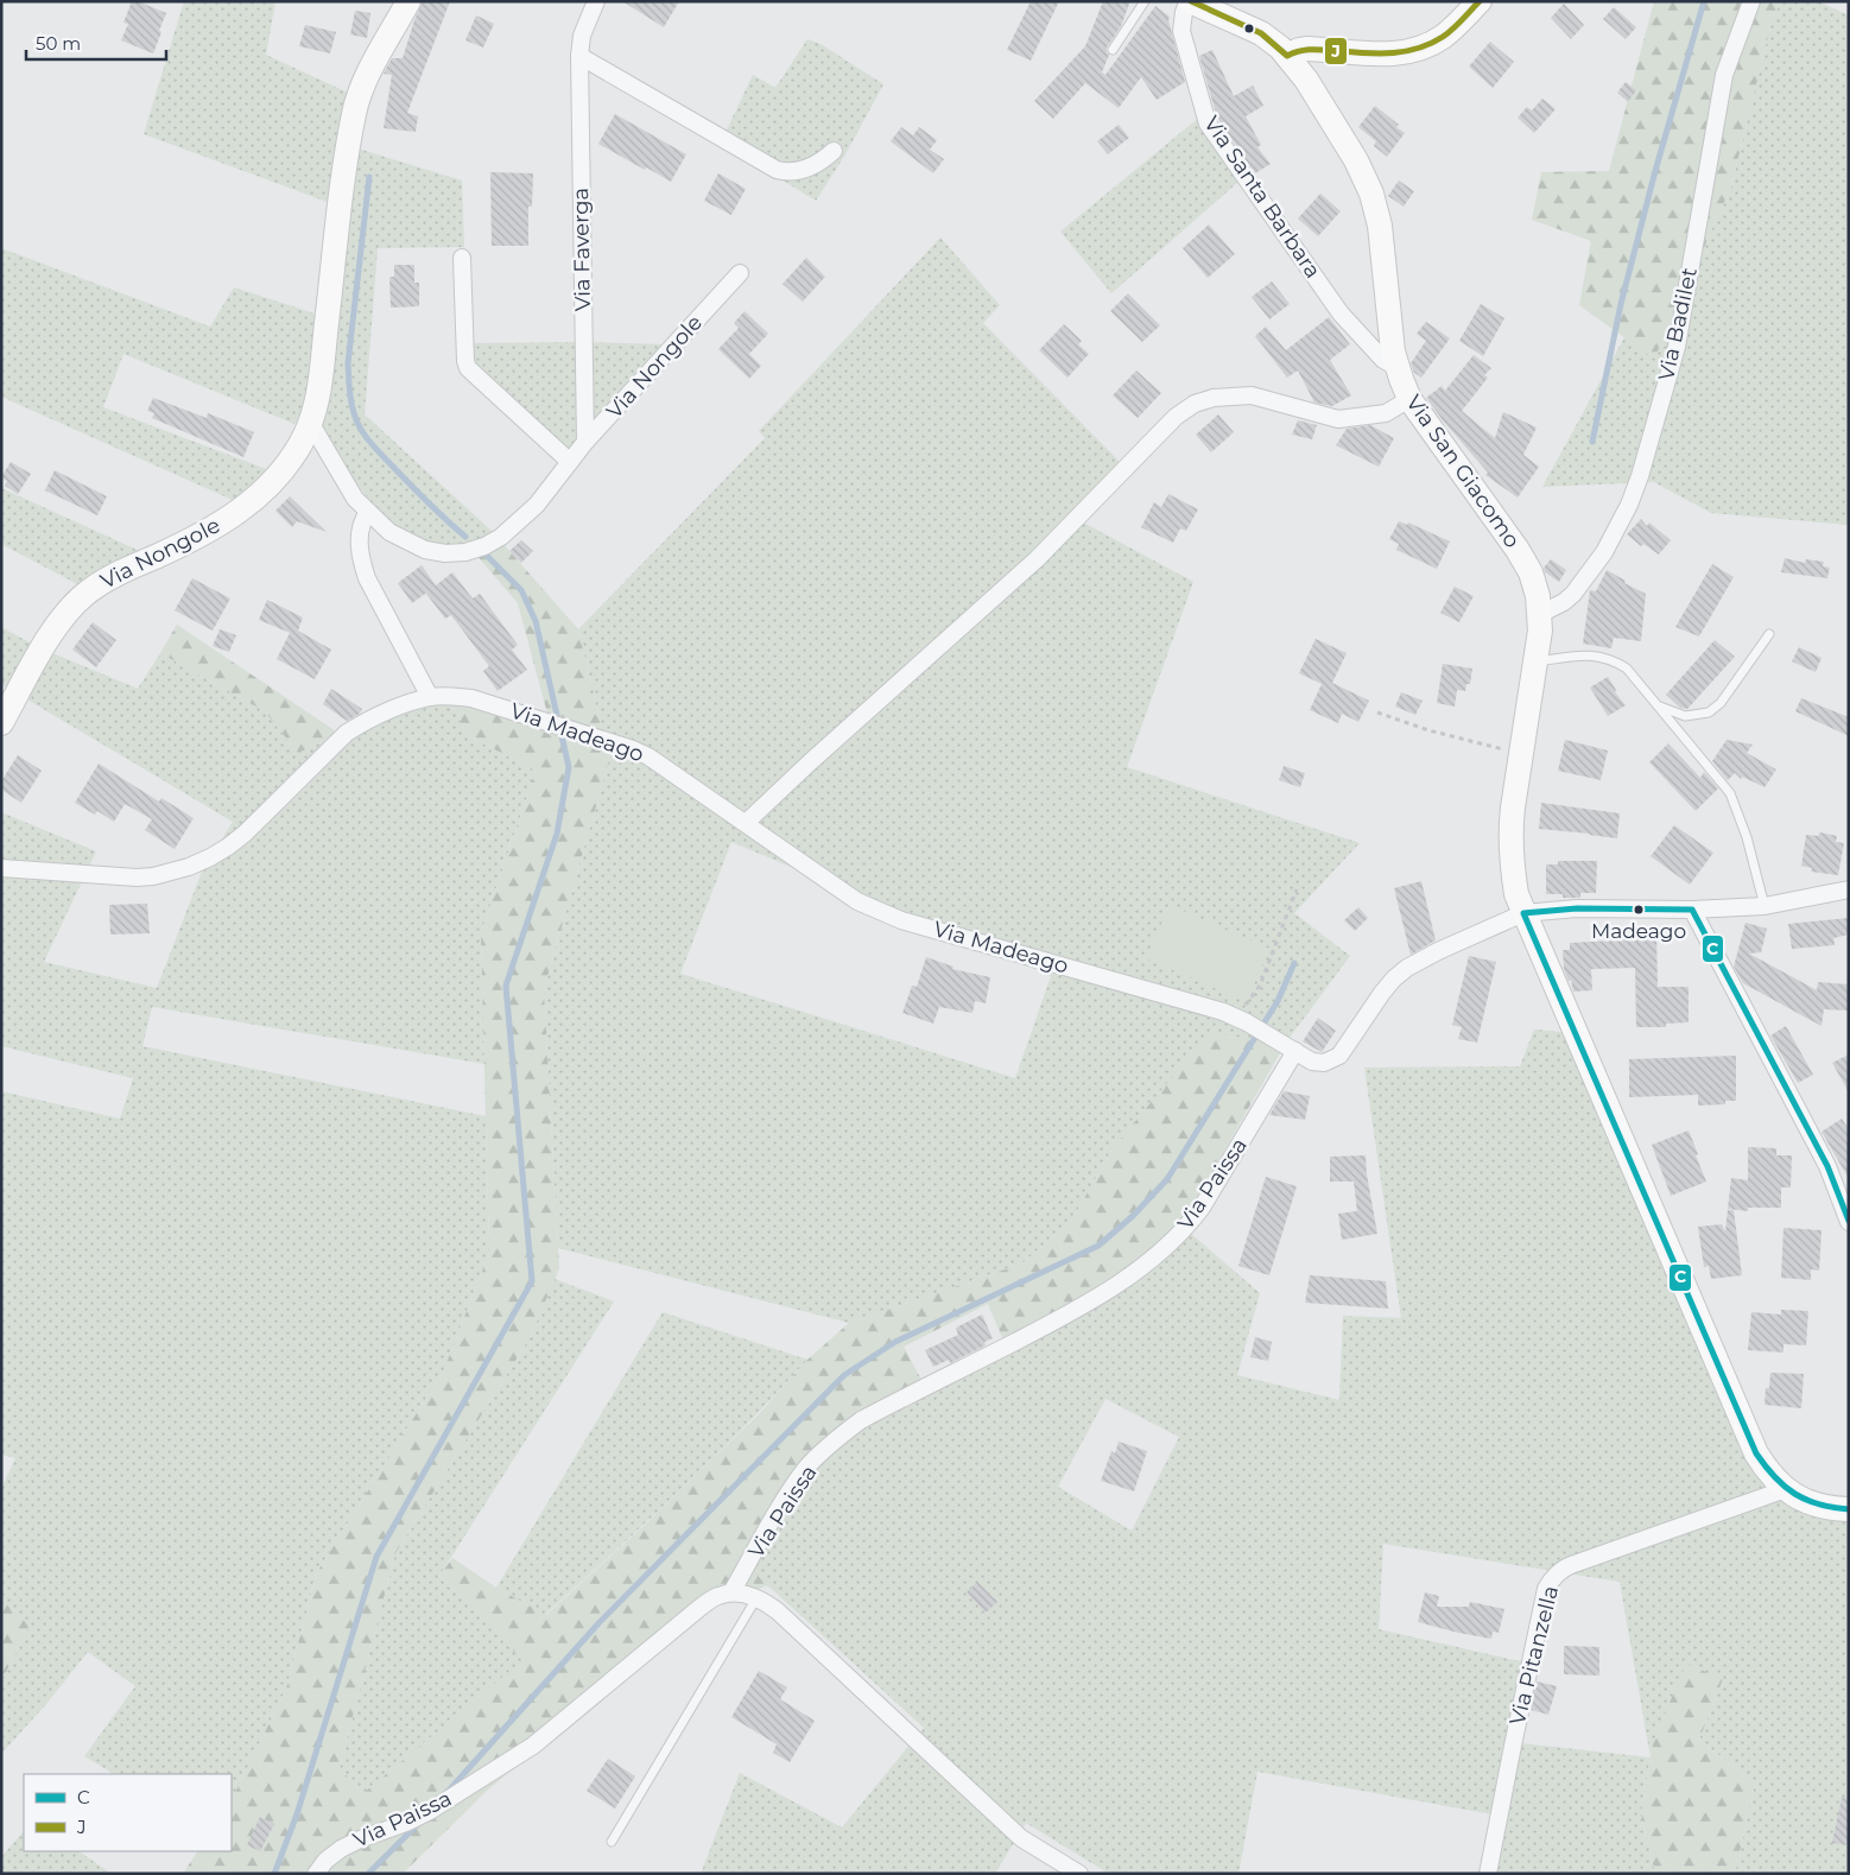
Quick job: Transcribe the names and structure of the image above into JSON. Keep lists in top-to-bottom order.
{
  "streets": {
    "street": [
      "Via Santa Barbara",
      "Via Faverga",
      "Via Badilet",
      "Via Nongole",
      "Via San Giacomo",
      "Via Madeago",
      "Via Paissa",
      "Via Pitanzella"
    ]
  },
  "crossings": [
    ["Via Santa Barbara", "Via San Giacomo"],
    ["Via Faverga", "Via Nongole"],
    ["Via Badilet", "Via San Giacomo"],
    ["Via San Giacomo", "Via Madeago"],
    ["Via San Giacomo", "Via Pitanzella"],
    ["Via Madeago", "Via Paissa"]
  ],
  "places": ["Madeago"],
  "lines": ["transit line J", "transit line C"],
  "legend": ["C", "J"],
  "scale_bar": "50 m"
}
